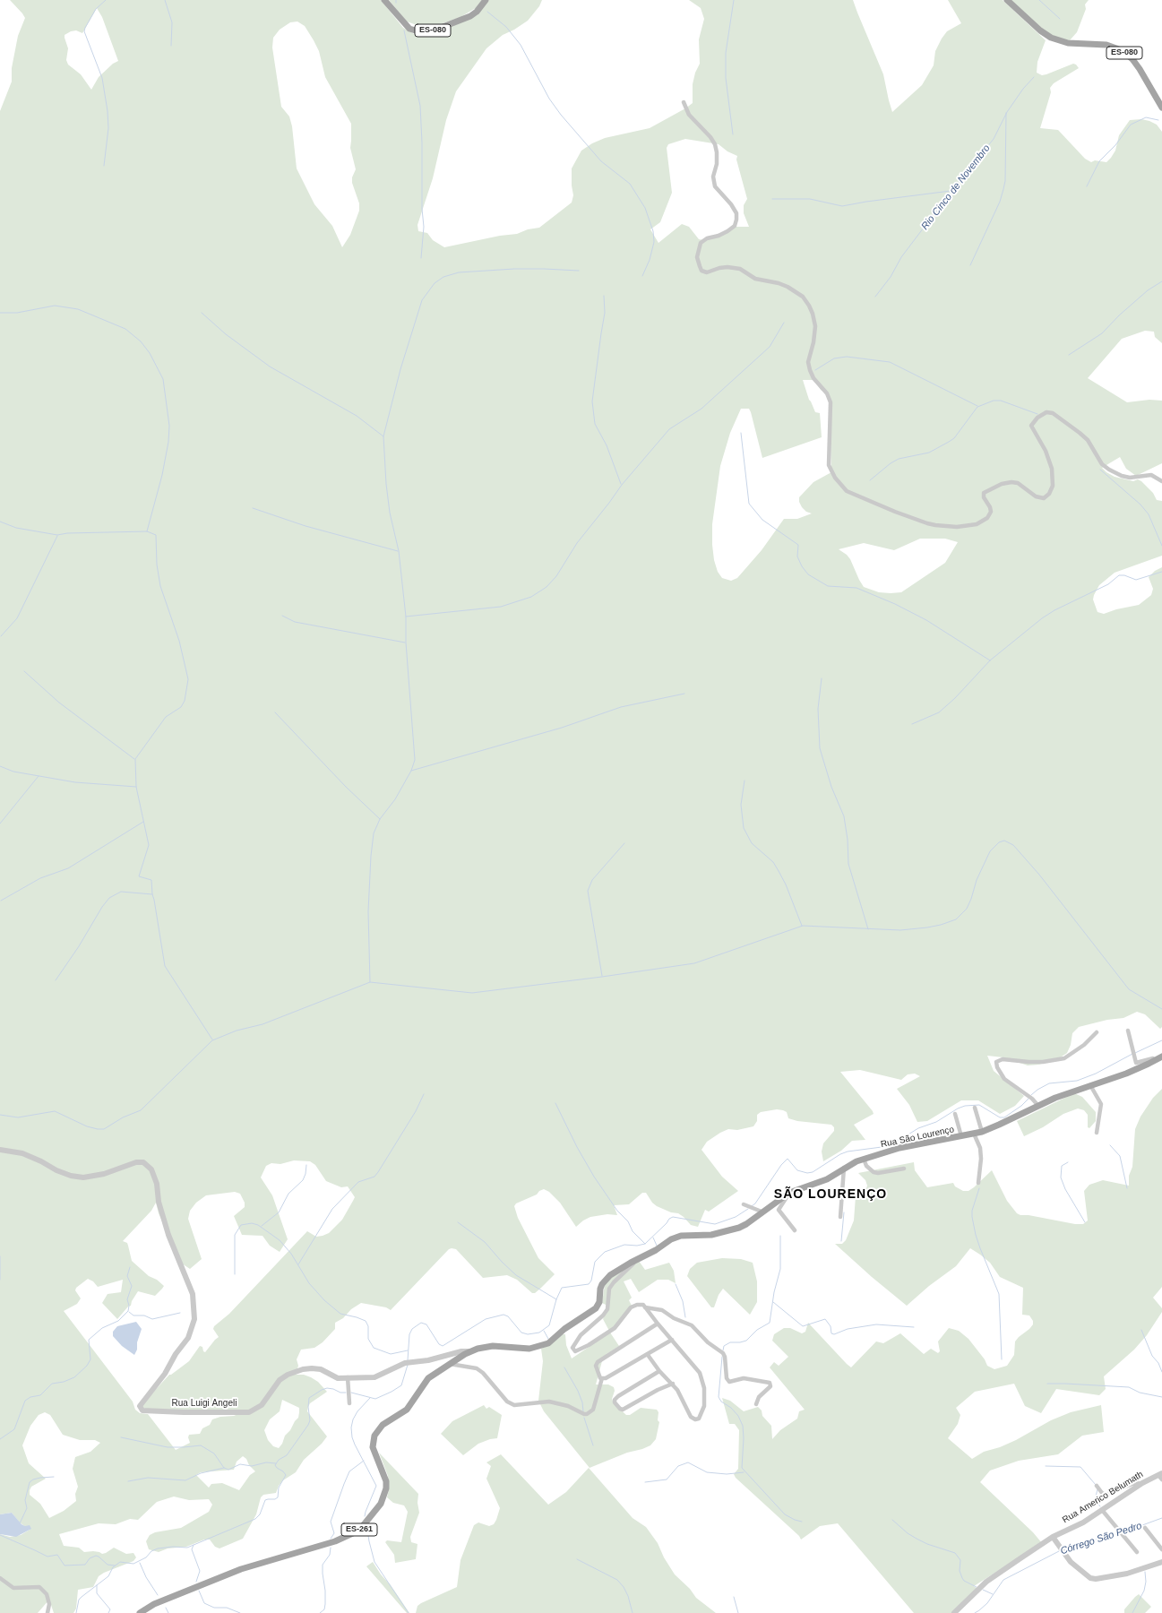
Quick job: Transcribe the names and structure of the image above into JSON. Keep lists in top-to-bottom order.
{
  "streets": {
    "main road": ["ES-080", "Rua São Lourenço", "ES-261"],
    "street": ["Rua Luigi Angeli", "Rua Americo Belumath"]
  },
  "crossings": [
    ["Rua São Lourenço", "Rua Luigi Angeli"],
    ["Rua São Lourenço", "ES-261"],
    ["Rua Luigi Angeli", "ES-261"]
  ],
  "districts": ["SÃO LOURENÇO"],
  "water": ["Rio Cinco de Novembro", "Córrego São Pedro"]
}
